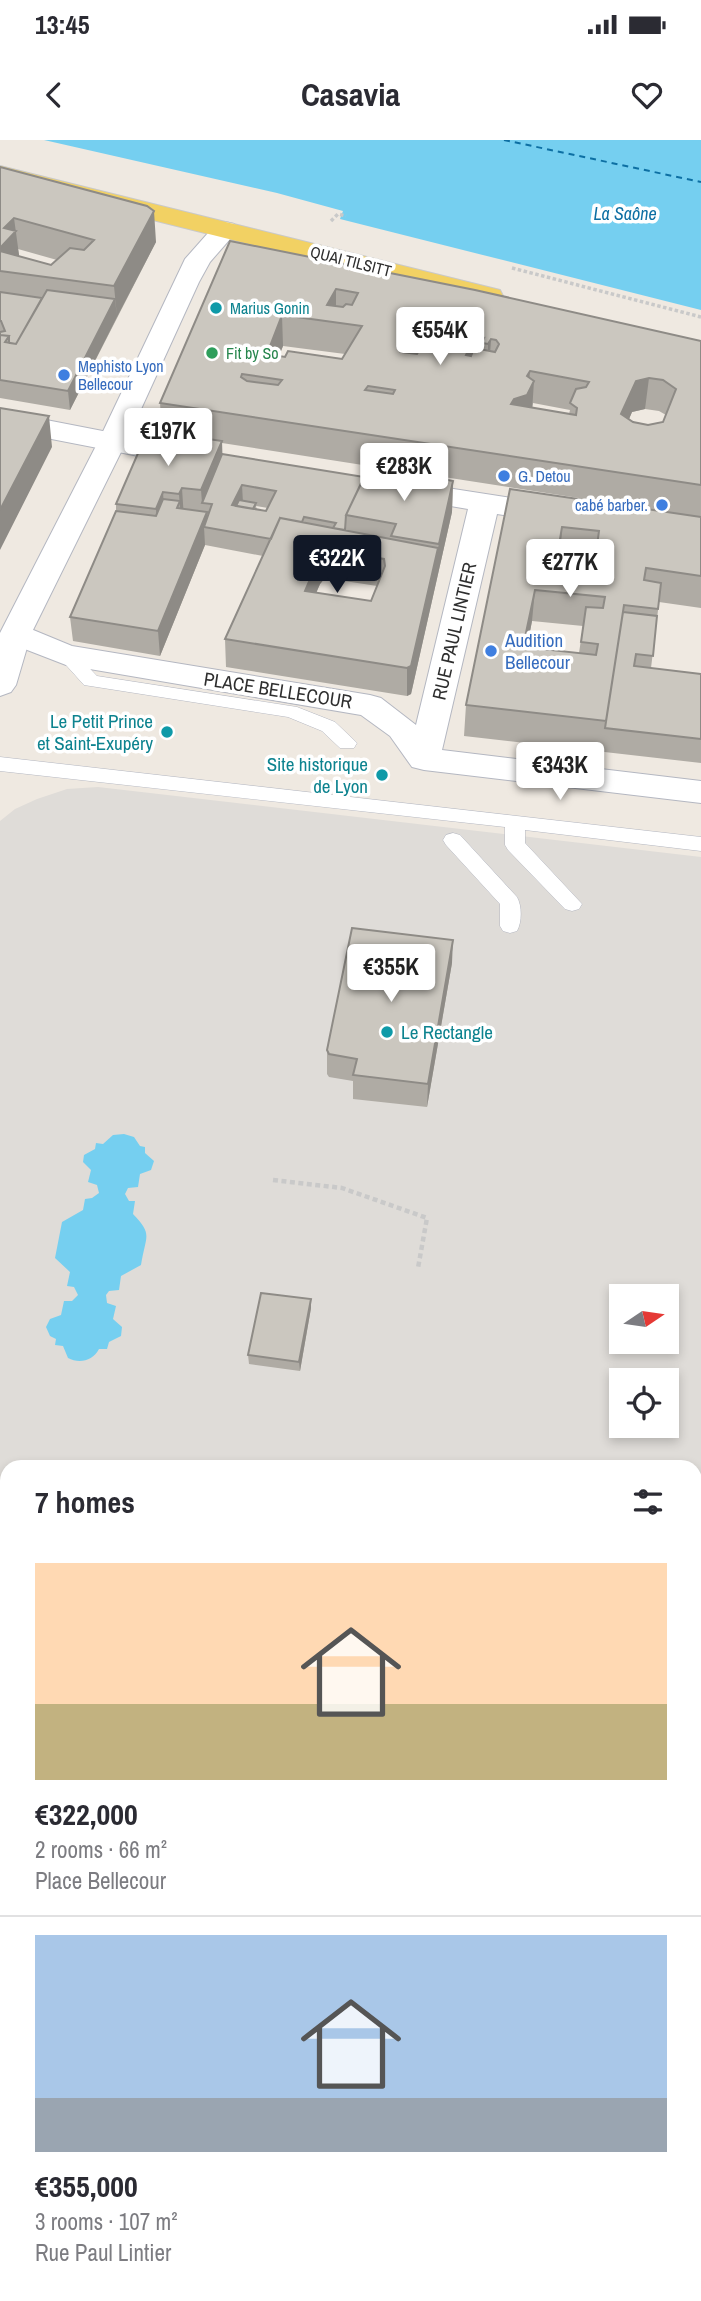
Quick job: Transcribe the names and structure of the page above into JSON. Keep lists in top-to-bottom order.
{
  "streets": {
    "main road": ["QUAI TILSITT"],
    "street": ["RUE PAUL LINTIER", "PLACE BELLECOUR"]
  },
  "crossings": [
    ["RUE PAUL LINTIER", "PLACE BELLECOUR"]
  ],
  "water": ["La Saône"],
  "places": [
    "Marius Gonin",
    "Fit by So",
    "Mephisto Lyon Bellecour",
    "G. Detou",
    "cabé barber.",
    "Audition Bellecour",
    "Le Petit Prince et Saint-Exupéry",
    "Site historique de Lyon",
    "Le Rectangle"
  ],
  "north": "right",
  "page": {
    "status": "13:45",
    "header": "Casavia",
    "price": [
      "€554K",
      "€197K",
      "€283K",
      "€322K",
      "€277K",
      "€343K",
      "€355K"
    ],
    "heading": "7 homes",
    "list": [
      {
        "name": "€322,000",
        "note": "2 rooms · 66 m² · Place Bellecour"
      },
      {
        "name": "€355,000",
        "note": "3 rooms · 107 m² · Rue Paul Lintier"
      }
    ]
  }
}
